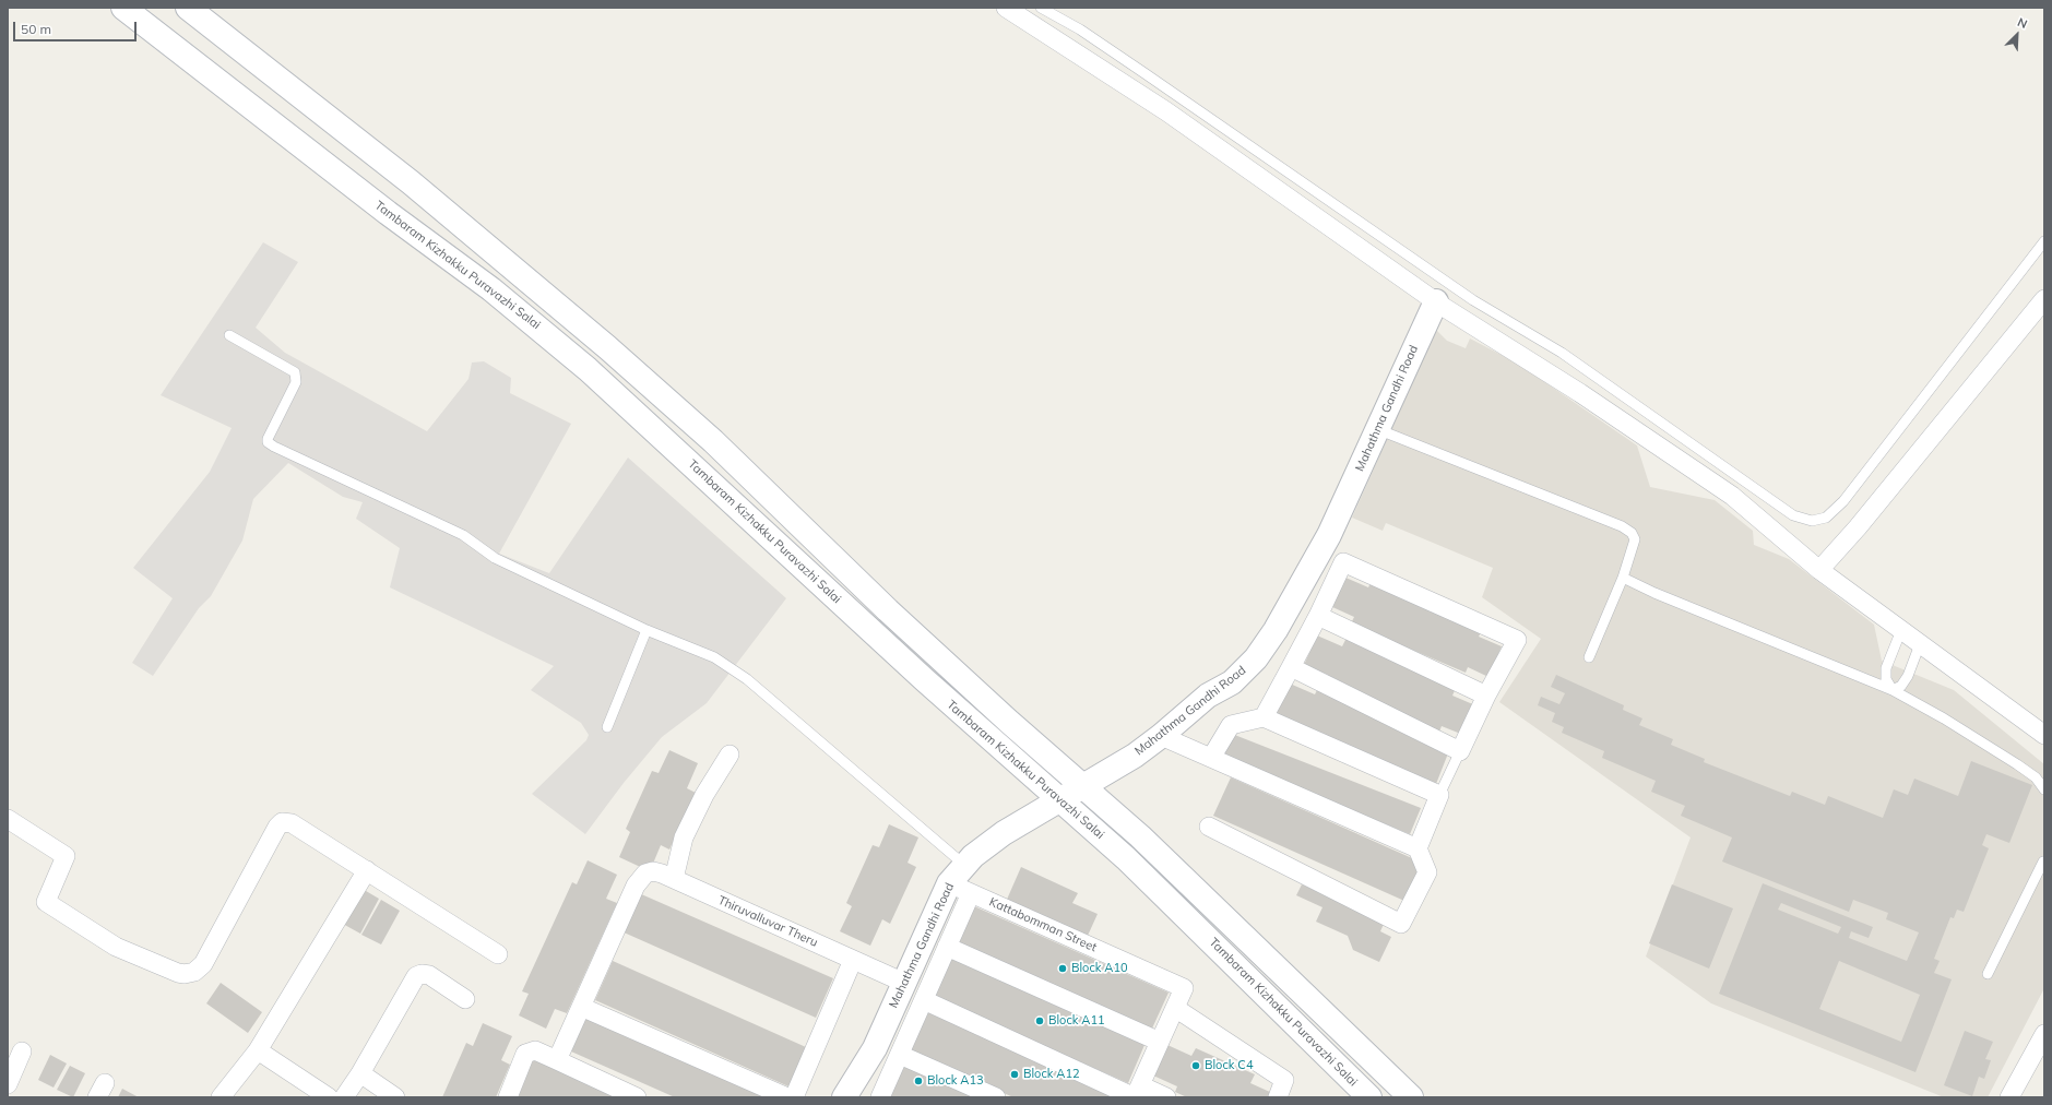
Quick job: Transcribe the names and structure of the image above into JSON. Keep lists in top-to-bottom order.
{
  "streets": {
    "main road": ["Tambaram Kizhakku Puravazhi Salai", "Mahathma Gandhi Road"],
    "street": ["Thiruvalluvar Theru", "Kattabomman Street"]
  },
  "crossings": [
    ["Tambaram Kizhakku Puravazhi Salai", "Mahathma Gandhi Road"],
    ["Mahathma Gandhi Road", "Thiruvalluvar Theru"],
    ["Mahathma Gandhi Road", "Kattabomman Street"]
  ],
  "places": [
    "Block A10",
    "Block A11",
    "Block C4",
    "Block A12",
    "Block A13"
  ],
  "scale_bar": "50 m",
  "north": "top right"
}
